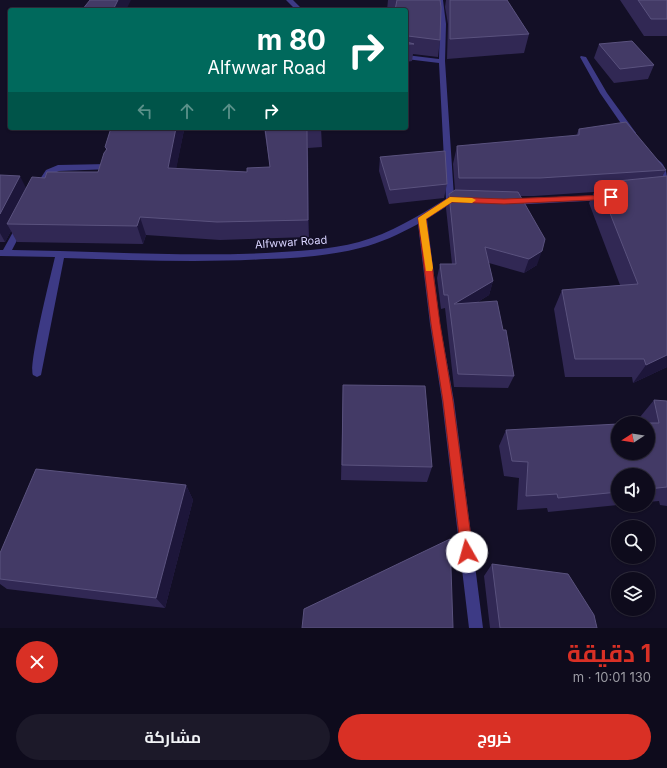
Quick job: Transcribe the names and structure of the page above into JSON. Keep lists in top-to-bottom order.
{
  "streets": {
    "street": ["Alfwwar Road"]
  },
  "north": "left",
  "page": {
    "turn": ["80 m", "Alfwwar Road"],
    "heading": ["1 دقيقة", "130 m · 10:01"],
    "buttons": ["خروج", "مشاركة"]
  }
}
